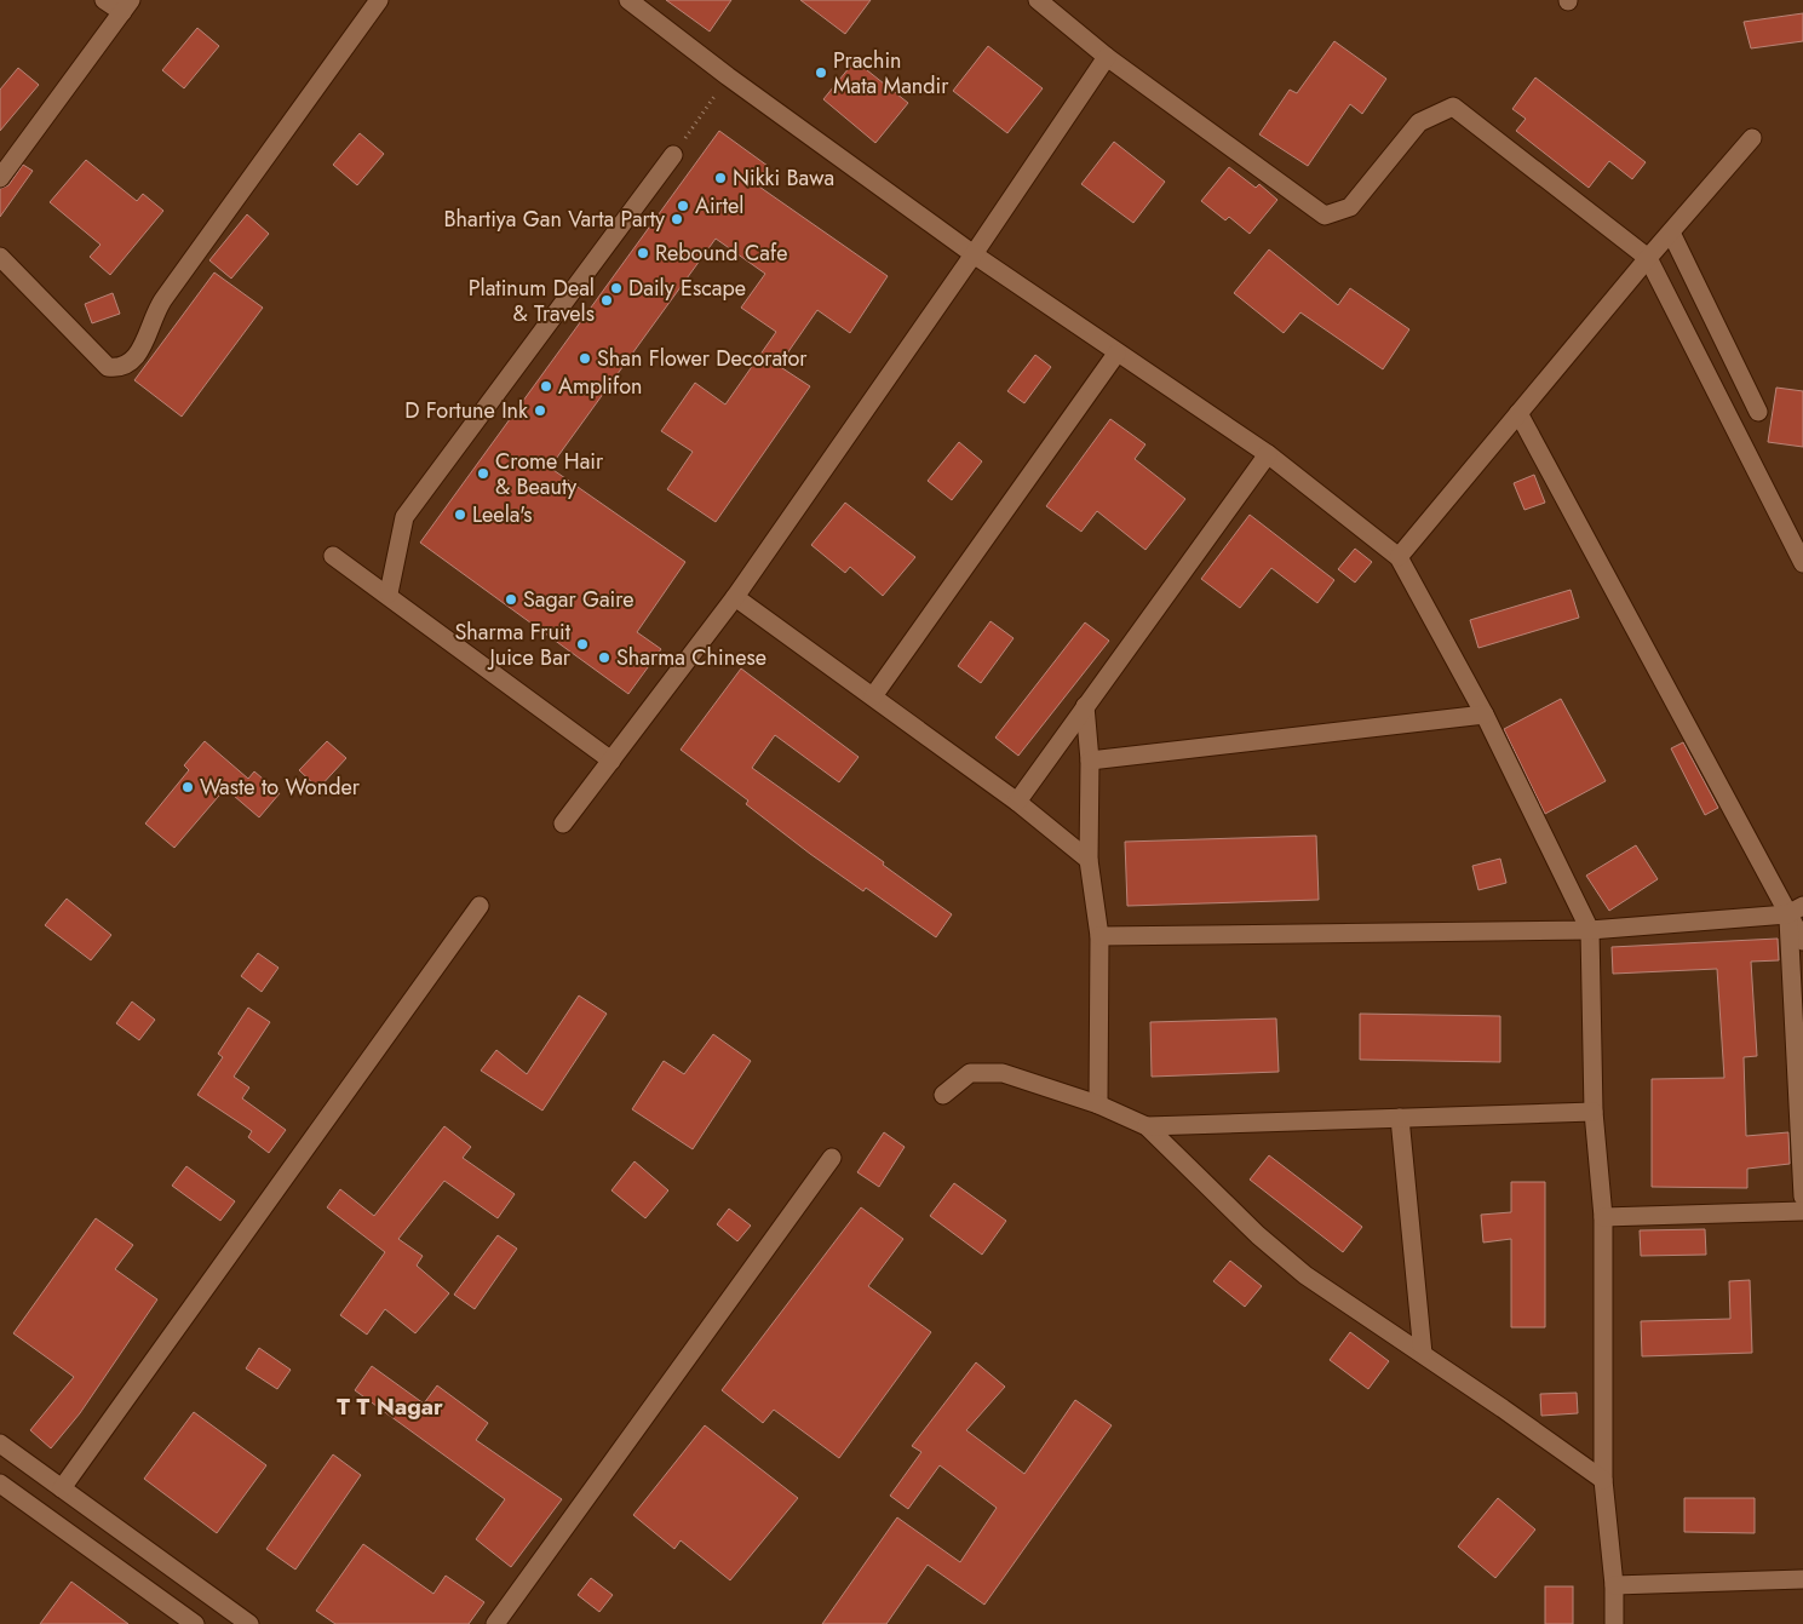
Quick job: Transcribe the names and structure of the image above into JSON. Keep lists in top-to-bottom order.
{
  "districts": ["T T Nagar"],
  "places": [
    "Prachin Mata Mandir",
    "Nikki Bawa",
    "Airtel",
    "Bhartiya Gan Varta Party",
    "Rebound Cafe",
    "Daily Escape",
    "Platinum Deal & Travels",
    "Shan Flower Decorator",
    "Amplifon",
    "D Fortune Ink",
    "Crome Hair & Beauty",
    "Leela's",
    "Sagar Gaire",
    "Sharma Fruit Juice Bar",
    "Sharma Chinese",
    "Waste to Wonder"
  ]
}
